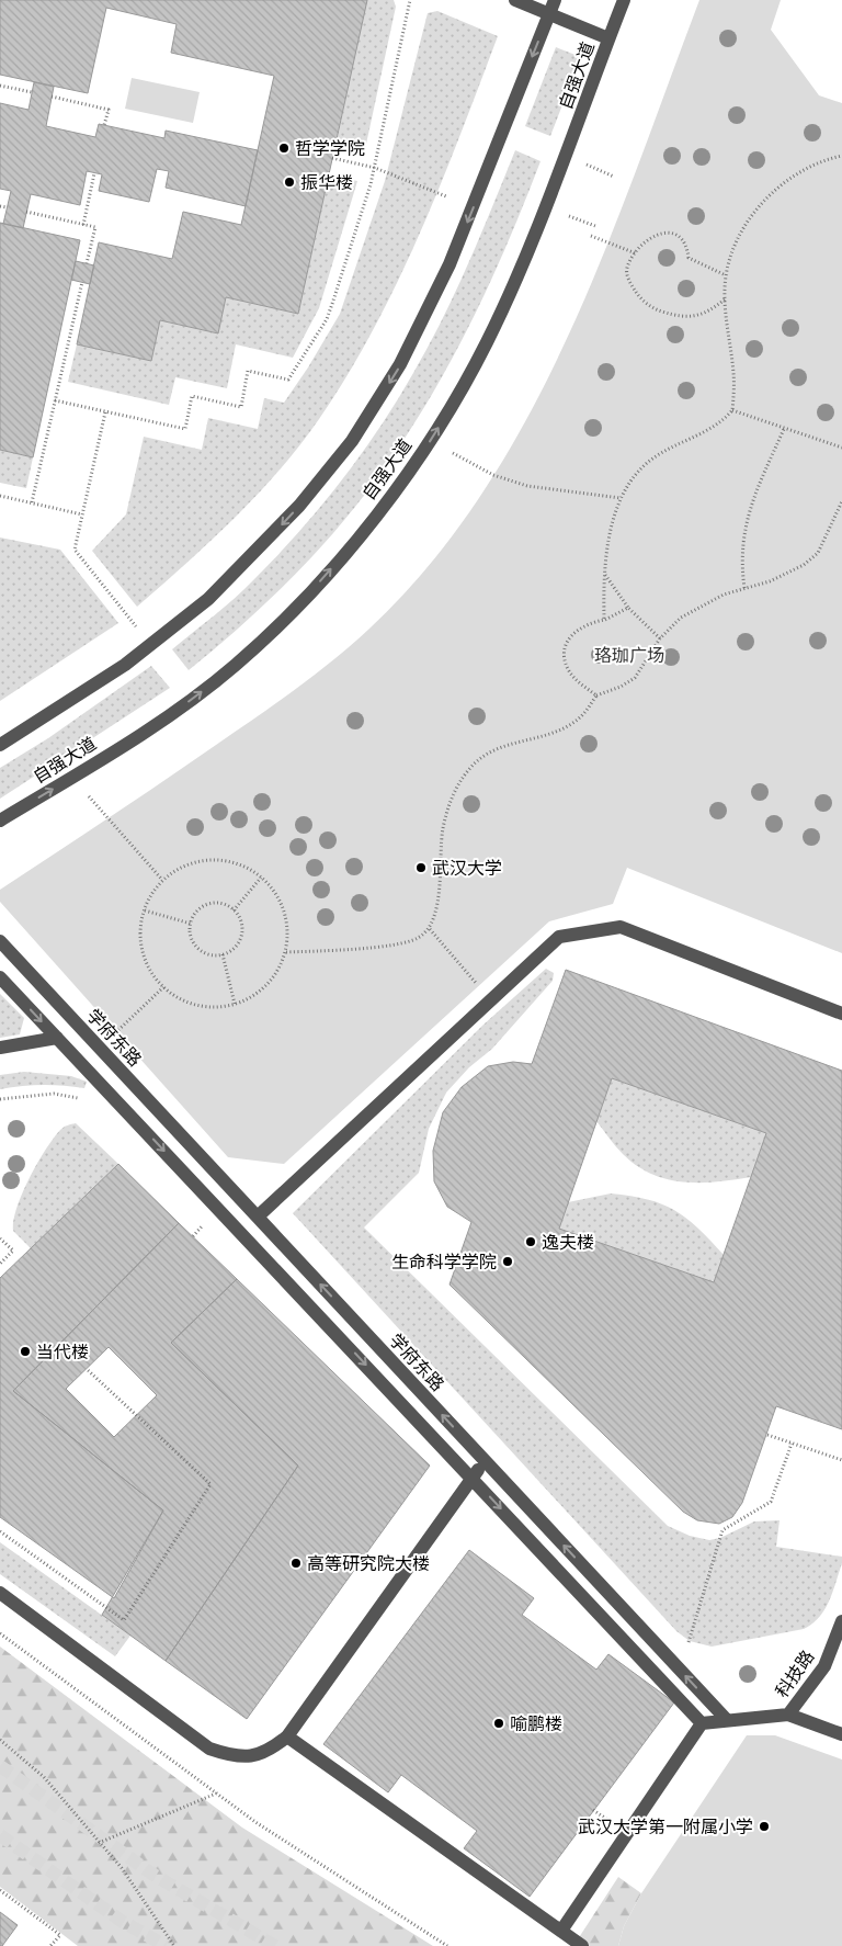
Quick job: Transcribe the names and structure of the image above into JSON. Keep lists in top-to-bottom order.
{
  "streets": {
    "street": ["自强大道", "学府东路", "科技路"]
  },
  "parks": ["珞珈广场"],
  "places": [
    "哲学学院",
    "振华楼",
    "武汉大学",
    "逸夫楼",
    "生命科学学院",
    "当代楼",
    "高等研究院大楼",
    "喻鹏楼",
    "武汉大学第一附属小学"
  ]
}
